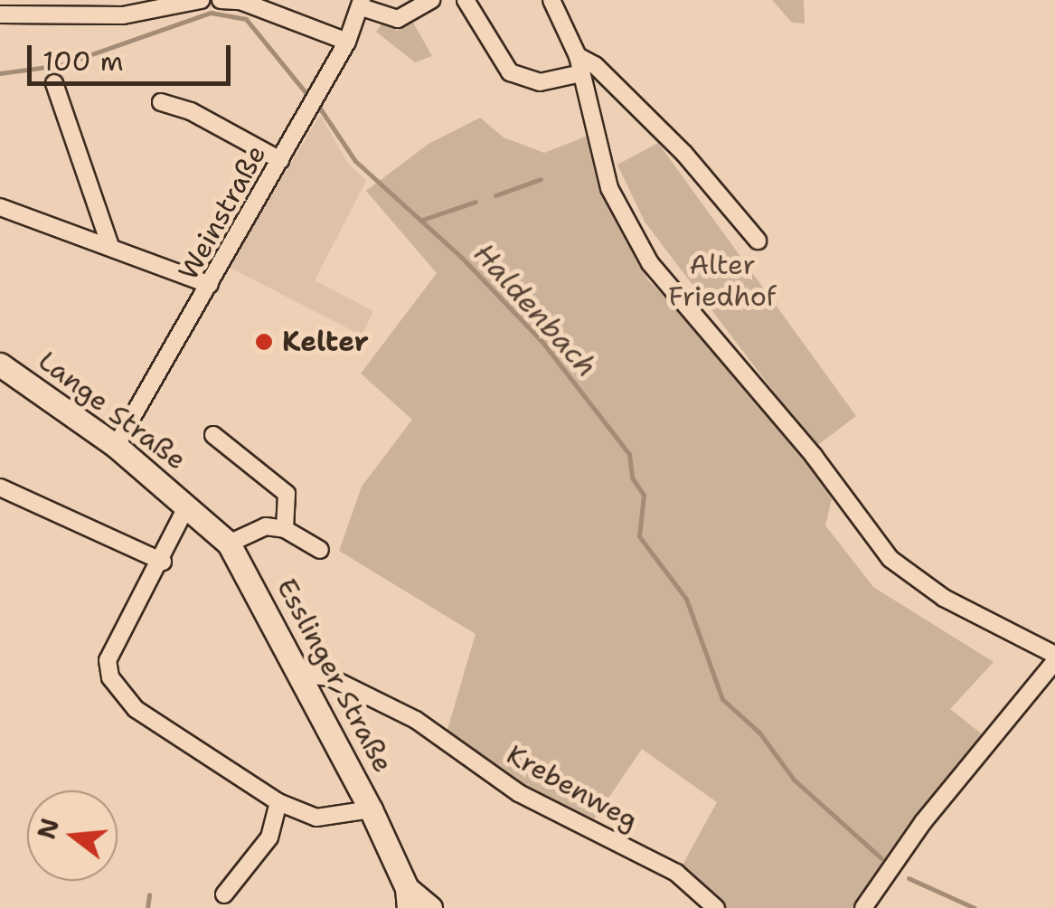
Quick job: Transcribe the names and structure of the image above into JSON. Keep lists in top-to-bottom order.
{
  "streets": {
    "main road": ["Lange Straße", "Esslinger Straße"],
    "street": ["Weinstraße", "Krebenweg"]
  },
  "crossings": [
    ["Weinstraße", "Lange Straße"],
    ["Lange Straße", "Esslinger Straße"],
    ["Esslinger Straße", "Krebenweg"]
  ],
  "water": ["Haldenbach"],
  "parks": ["Alter Friedhof"],
  "places": ["Kelter"],
  "scale_bar": "100 m",
  "north": "left"
}
